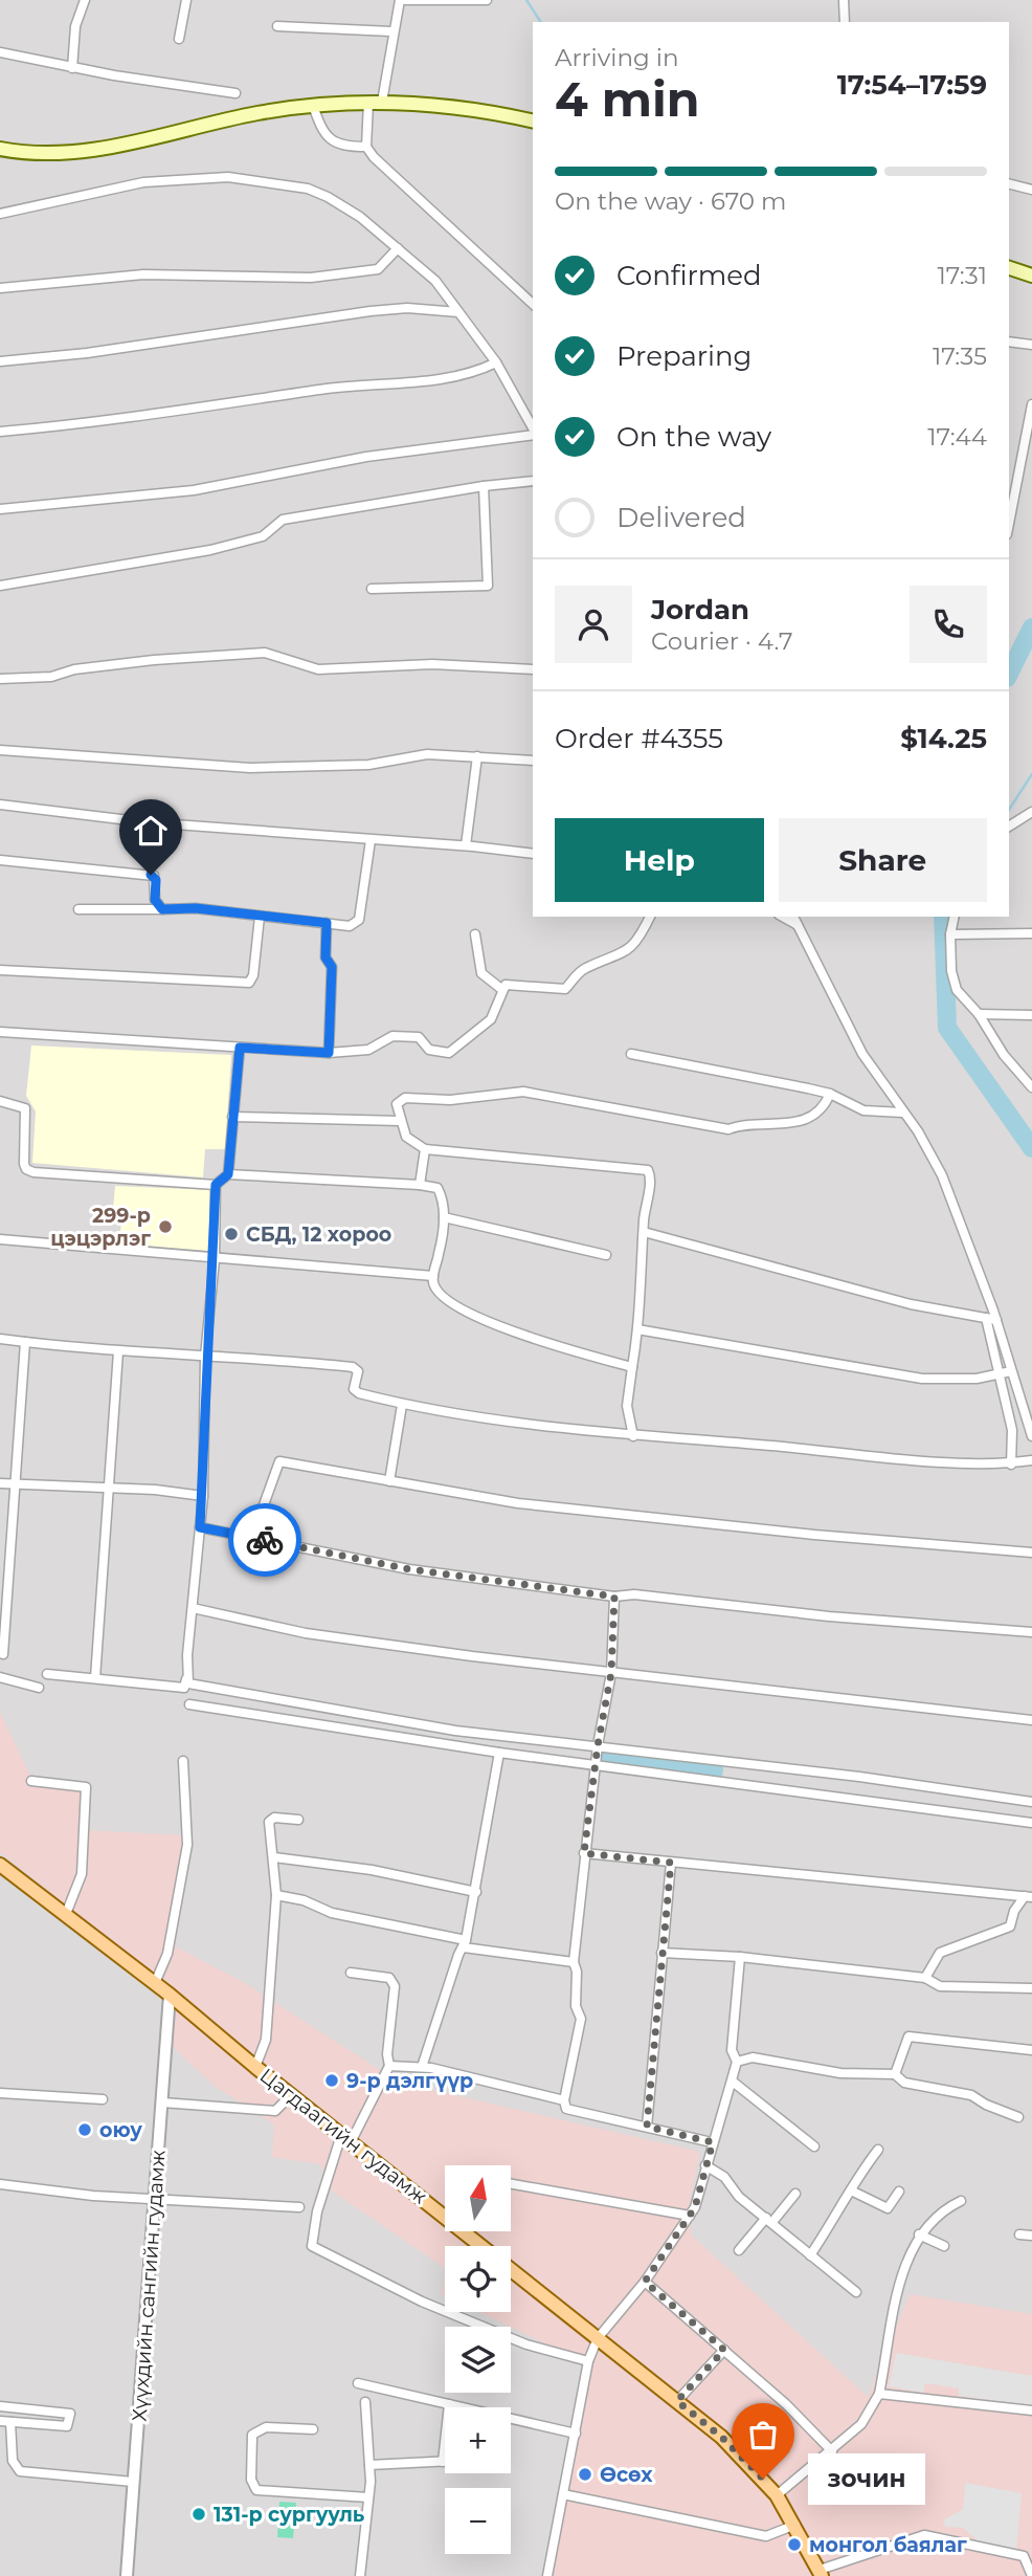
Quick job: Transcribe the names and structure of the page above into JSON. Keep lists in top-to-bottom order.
{
  "streets": {
    "main road": ["Цагдаагийн гудамж"],
    "street": ["Хүүхдийн сангийн гудамж"]
  },
  "crossings": [
    ["Цагдаагийн гудамж", "Хүүхдийн сангийн гудамж"]
  ],
  "places": [
    "299-р цэцэрлэг",
    "СБД, 12 хороо",
    "9-р дэлгүүр",
    "оюу",
    "Өсөх",
    "зочин",
    "131-р сургууль",
    "монгол баялаг"
  ],
  "north": "top",
  "page": {
    "heading": ["4 min", "Arriving in", "17:54–17:59"],
    "panel": [
      "Jordan",
      "Courier · 4.7",
      "Order #4355",
      "$14.25"
    ],
    "bar": "On the way · 670 m",
    "list": [
      ["Confirmed", "17:31"],
      ["Preparing", "17:35"],
      ["On the way", "17:44"],
      "Delivered"
    ],
    "buttons": ["Help", "Share"],
    "map_buttons": ["+", "−"],
    "bubble": "зочин"
  }
}
